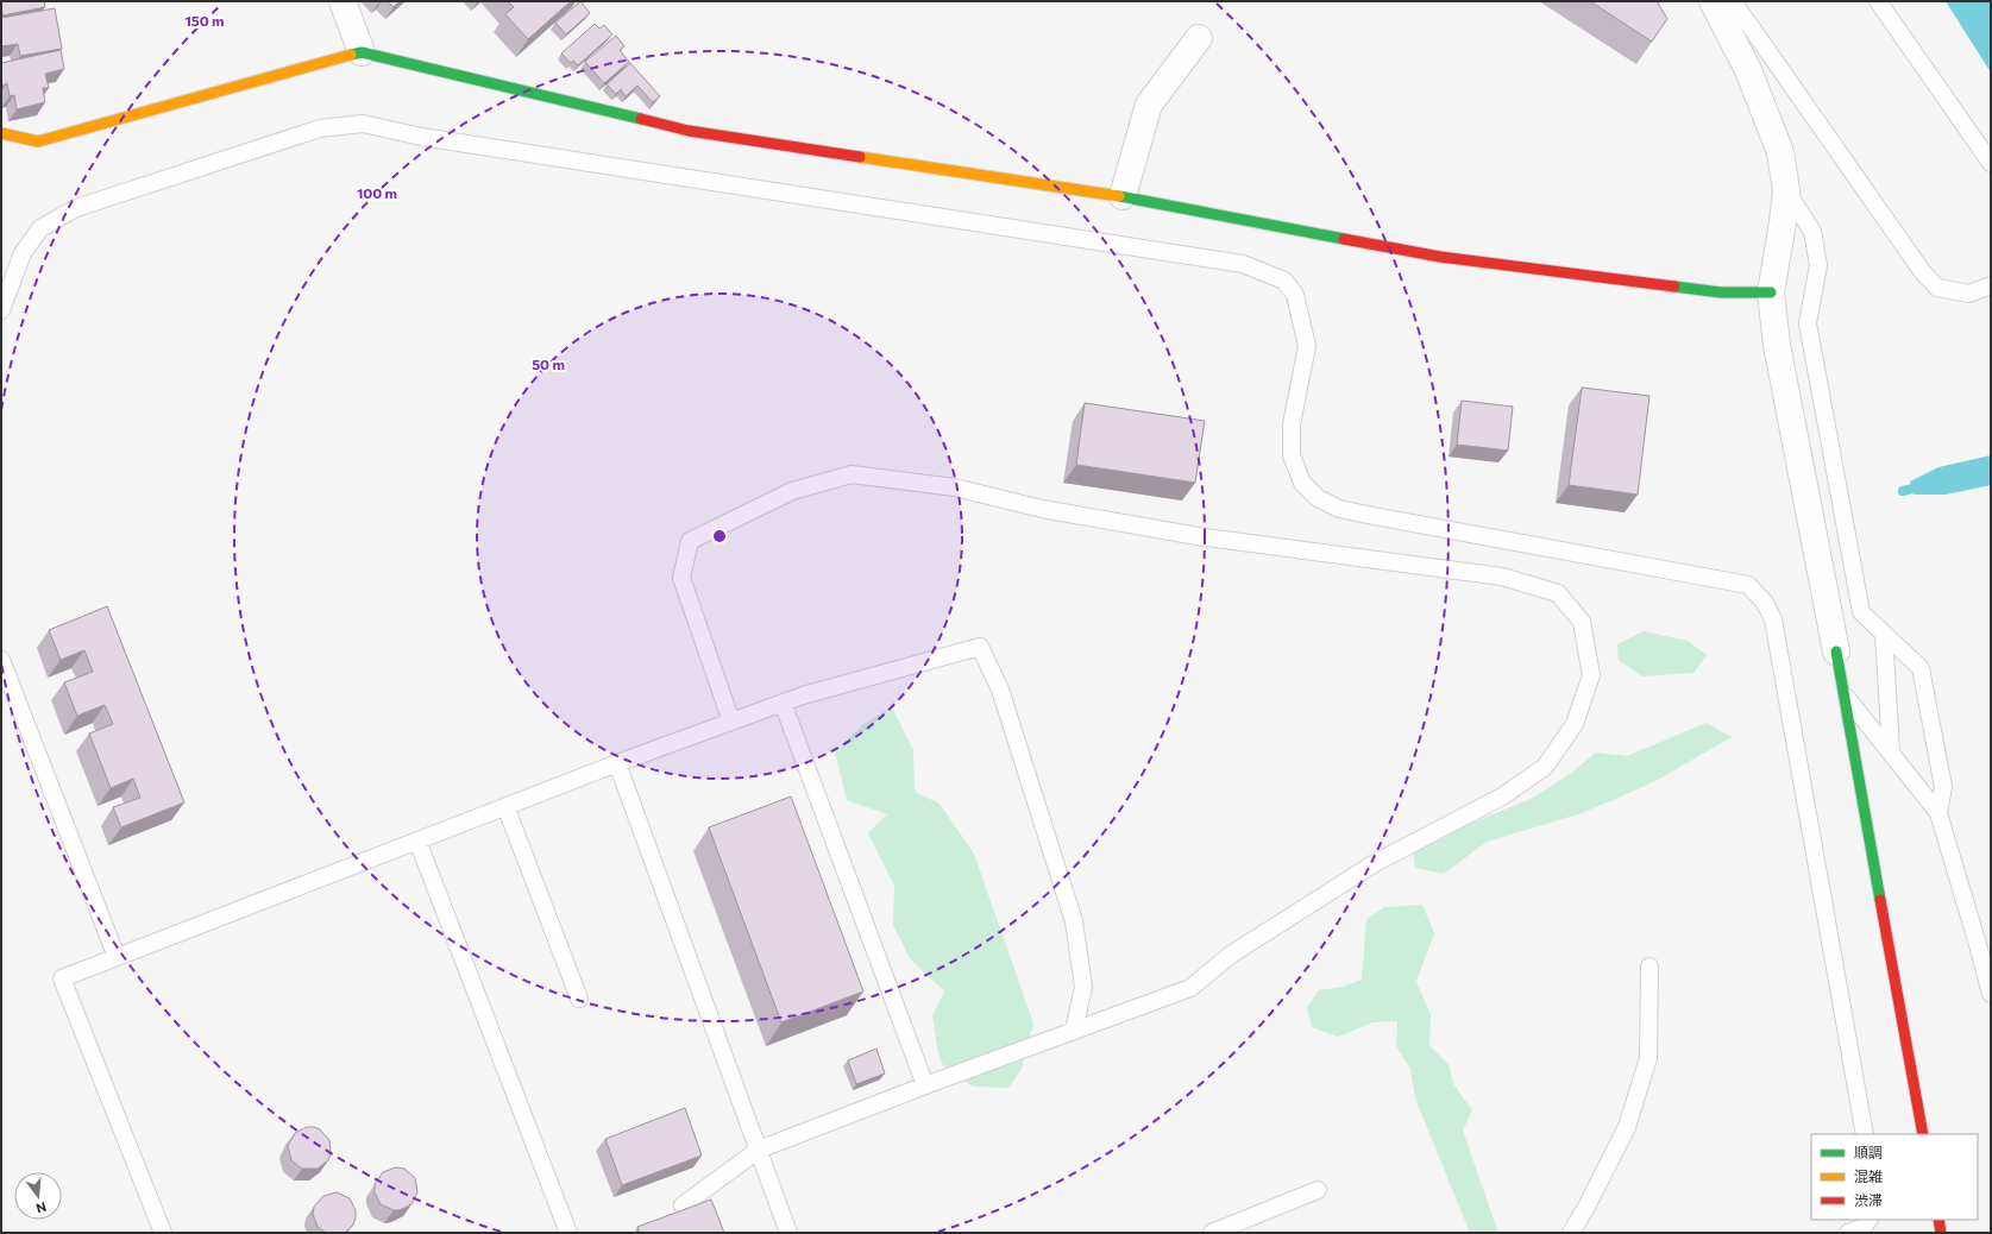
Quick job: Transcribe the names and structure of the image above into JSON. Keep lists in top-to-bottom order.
{
  "legend": ["順調", "混雑", "渋滞"],
  "north": "bottom",
  "rings": ["150 m", "100 m", "50 m"]
}
